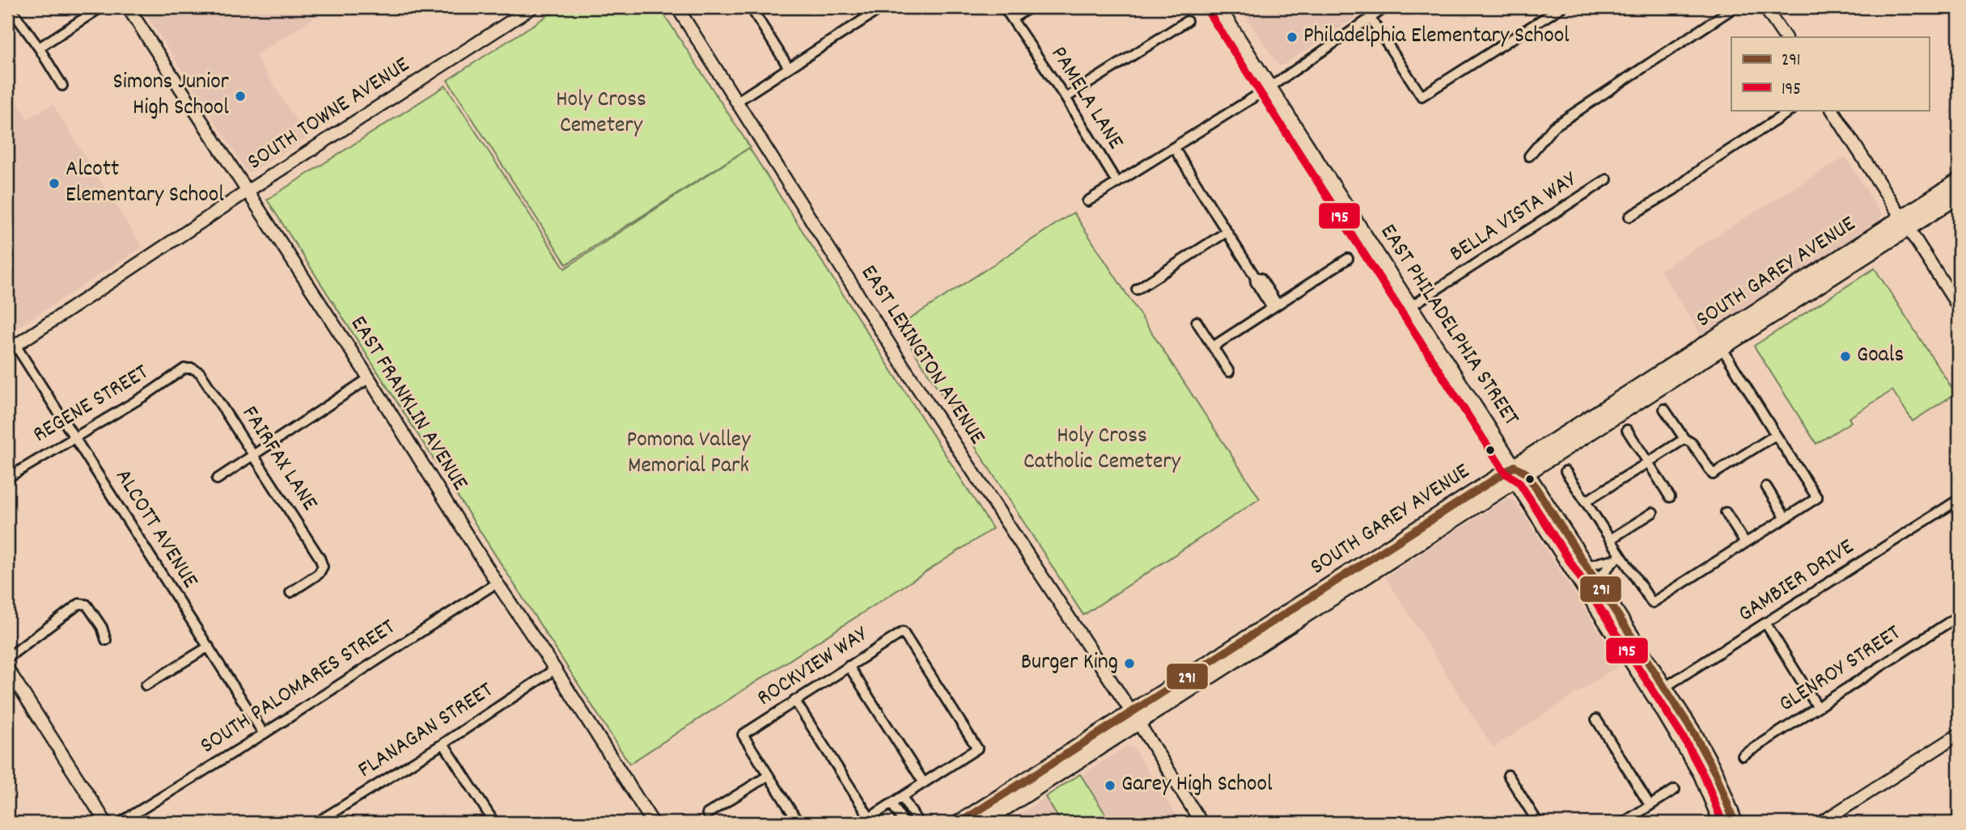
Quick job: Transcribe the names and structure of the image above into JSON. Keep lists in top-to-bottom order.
{
  "streets": {
    "main road": ["SOUTH GAREY AVENUE"],
    "street": [
      "PAMELA LANE",
      "SOUTH TOWNE AVENUE",
      "BELLA VISTA WAY",
      "EAST PHILADELPHIA STREET",
      "EAST LEXINGTON AVENUE",
      "EAST FRANKLIN AVENUE",
      "REGENE STREET",
      "FAIRFAX LANE",
      "ALCOTT AVENUE",
      "GAMBIER DRIVE",
      "ROCKVIEW WAY",
      "GLENROY STREET",
      "SOUTH PALOMARES STREET",
      "FLANAGAN STREET"
    ]
  },
  "crossings": [
    ["SOUTH TOWNE AVENUE", "EAST FRANKLIN AVENUE"],
    ["SOUTH TOWNE AVENUE", "ALCOTT AVENUE"],
    ["BELLA VISTA WAY", "EAST PHILADELPHIA STREET"],
    ["SOUTH GAREY AVENUE", "EAST PHILADELPHIA STREET"],
    ["SOUTH GAREY AVENUE", "EAST LEXINGTON AVENUE"],
    ["EAST FRANKLIN AVENUE", "SOUTH PALOMARES STREET"],
    ["EAST FRANKLIN AVENUE", "FLANAGAN STREET"],
    ["REGENE STREET", "FAIRFAX LANE"],
    ["REGENE STREET", "ALCOTT AVENUE"],
    ["ALCOTT AVENUE", "SOUTH PALOMARES STREET"]
  ],
  "parks": ["Holy Cross Cemetery", "Holy Cross Catholic Cemetery", "Pomona Valley Memorial Park"],
  "places": [
    "Philadelphia Elementary School",
    "Simons Junior High School",
    "Alcott Elementary School",
    "Goals",
    "Burger King",
    "Garey High School"
  ],
  "lines": ["transit line 195", "transit line 291"],
  "legend": ["291", "195"]
}
